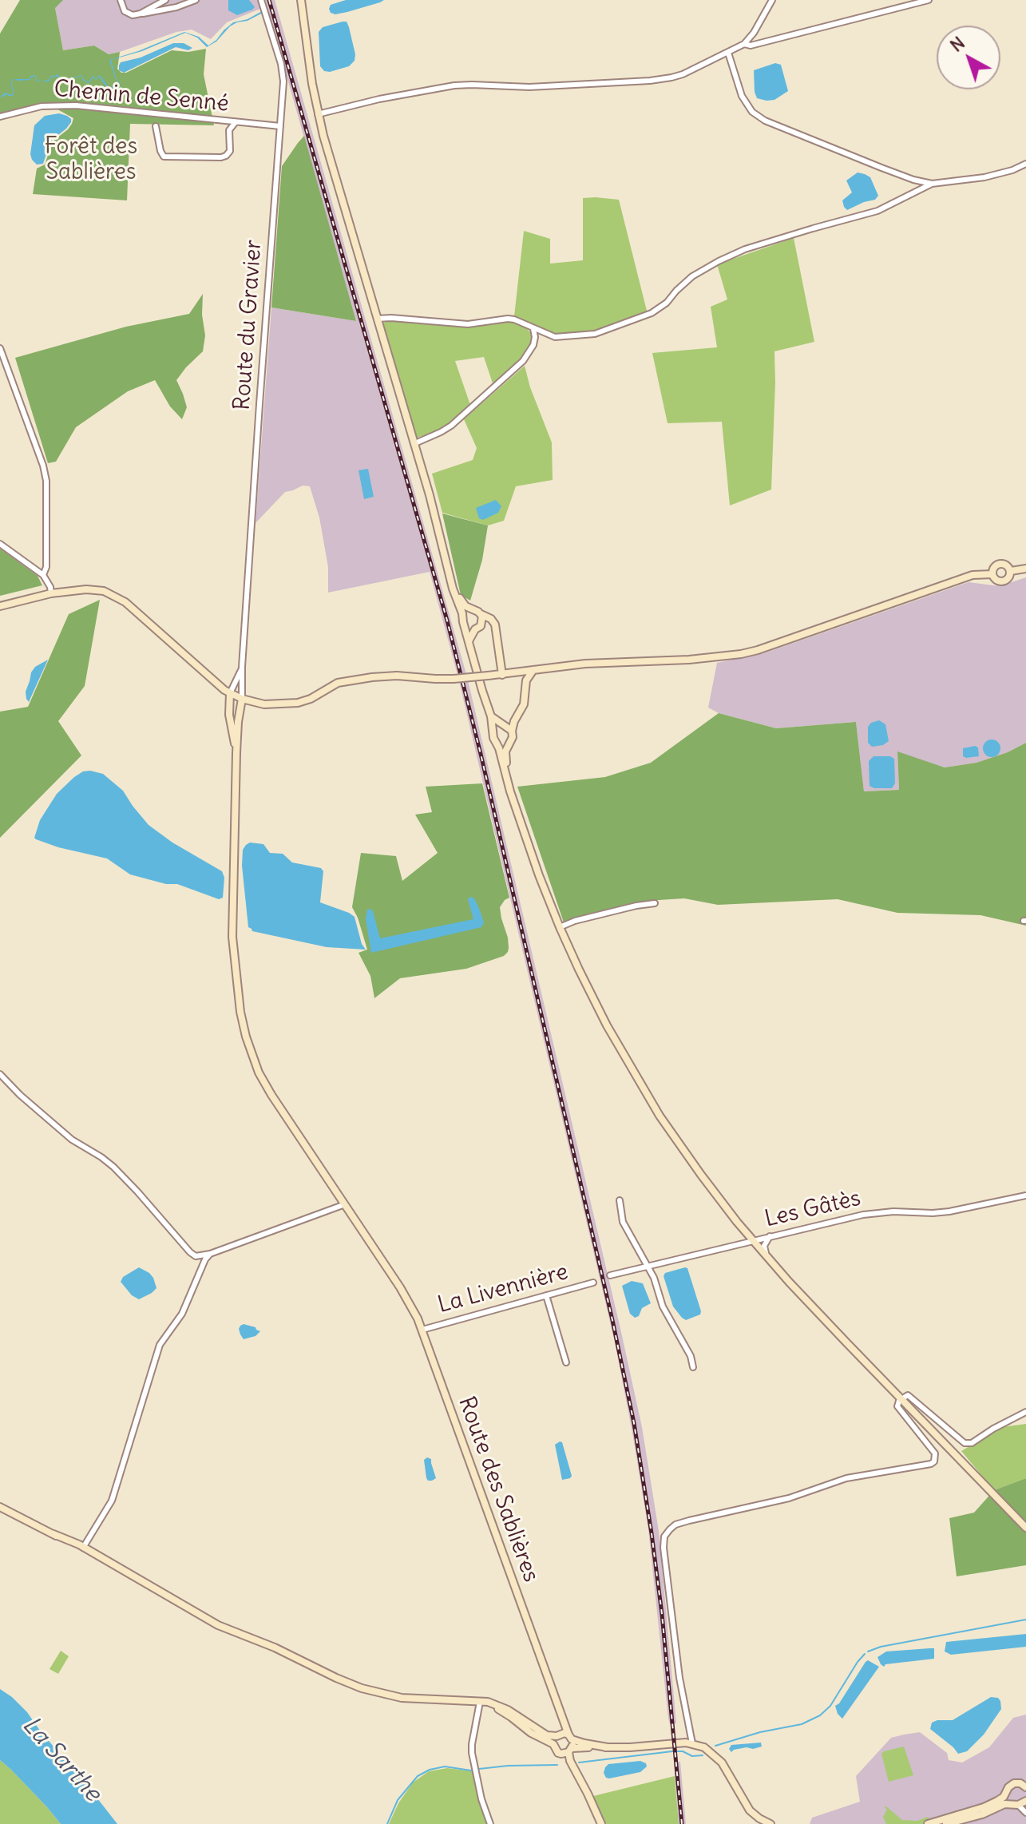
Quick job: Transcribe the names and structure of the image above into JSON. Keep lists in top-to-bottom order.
{
  "streets": {
    "street": [
      "Chemin de Senné",
      "Route du Gravier",
      "Les Gâtès",
      "La Livennière",
      "Route des Sablières"
    ]
  },
  "crossings": [
    ["Chemin de Senné", "Route du Gravier"],
    ["La Livennière", "Route des Sablières"]
  ],
  "water": ["La Sarthe"],
  "parks": ["Forêt des Sablières"],
  "north": "top left"
}
